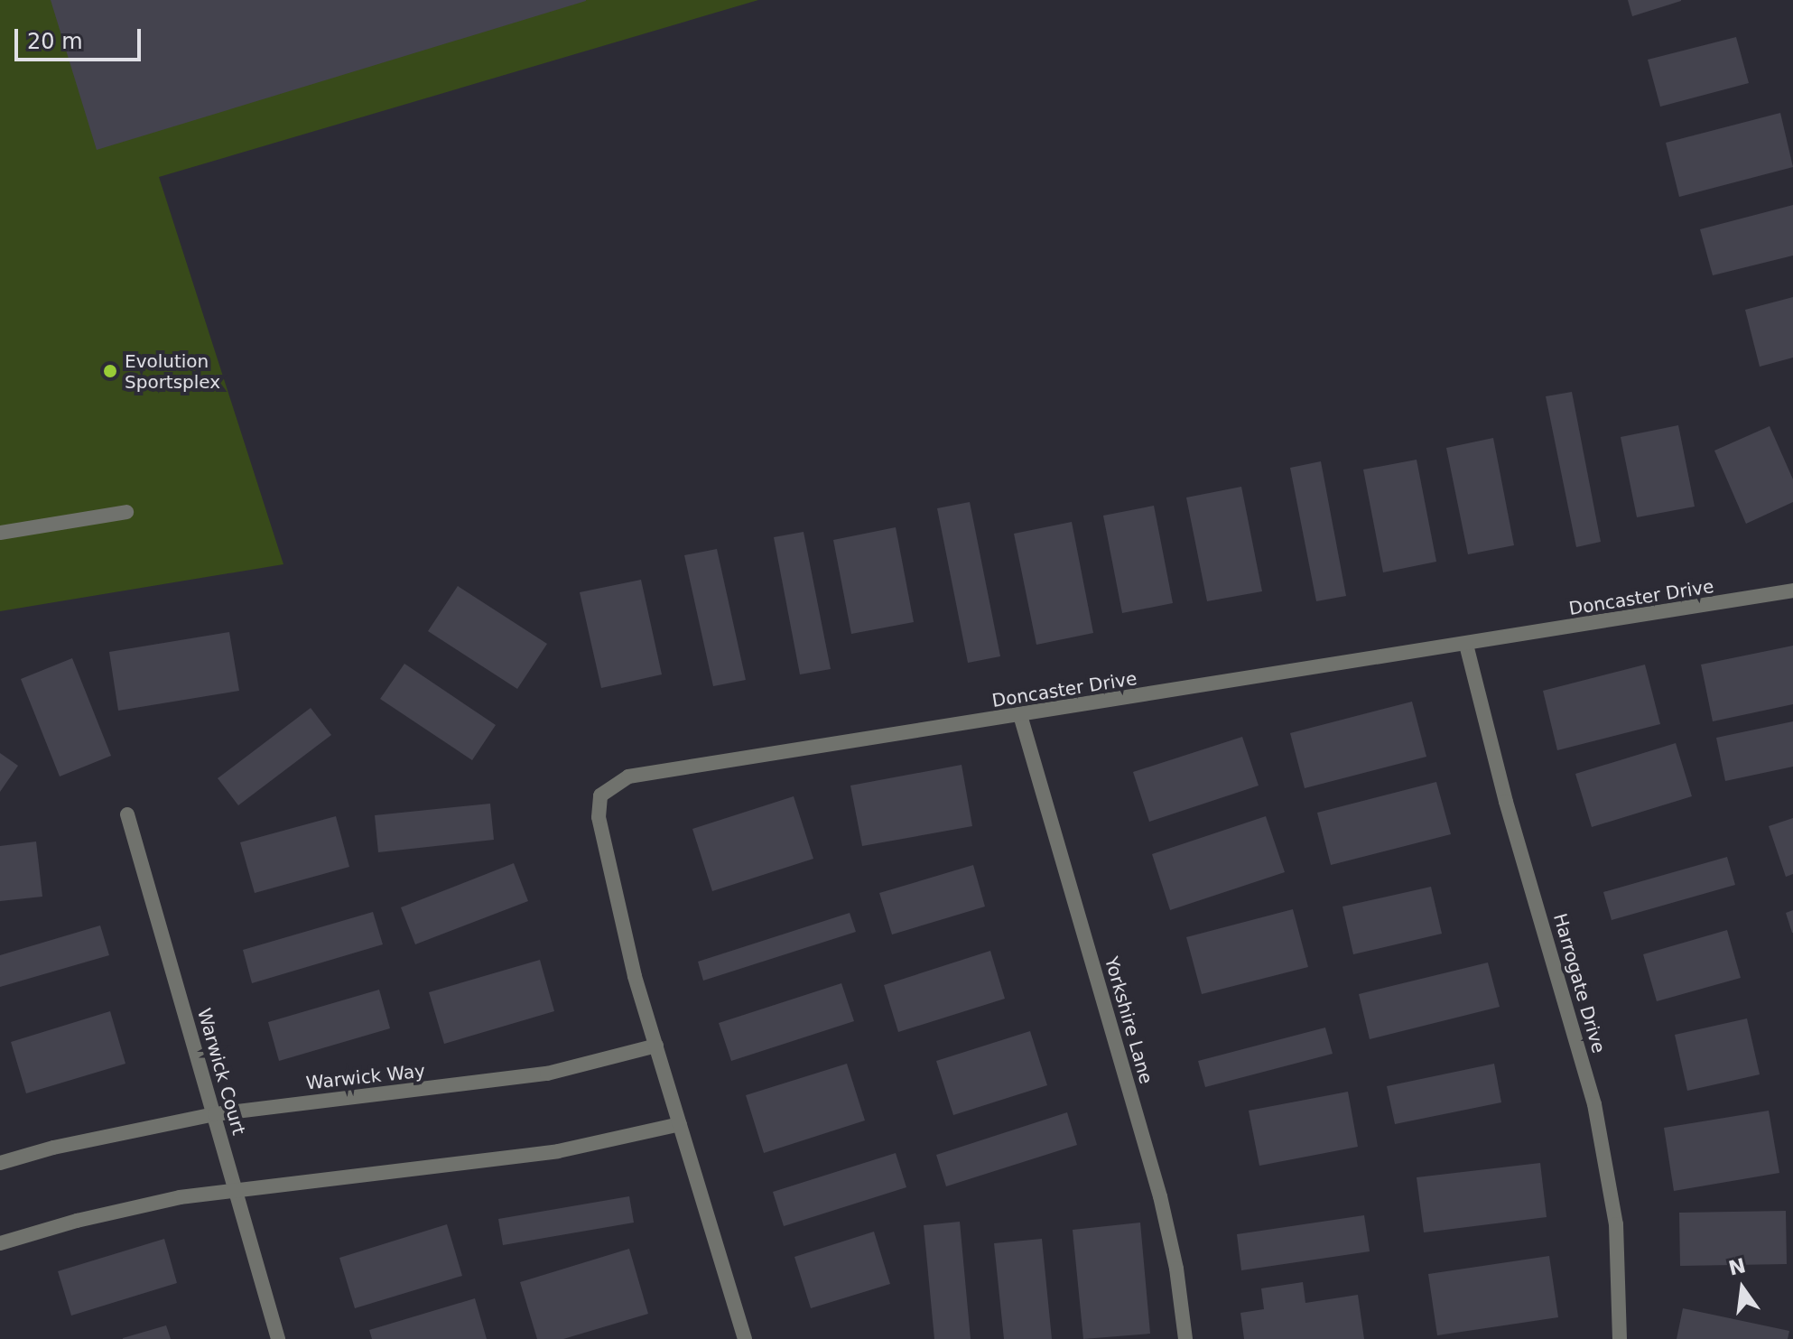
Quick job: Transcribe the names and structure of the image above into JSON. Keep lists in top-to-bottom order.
{
  "streets": {
    "street": [
      "Doncaster Drive",
      "Harrogate Drive",
      "Yorkshire Lane",
      "Warwick Court",
      "Warwick Way"
    ]
  },
  "crossings": [
    ["Doncaster Drive", "Harrogate Drive"],
    ["Doncaster Drive", "Yorkshire Lane"],
    ["Doncaster Drive", "Warwick Way"],
    ["Warwick Court", "Warwick Way"]
  ],
  "places": ["Evolution Sportsplex"],
  "scale_bar": "20 m",
  "north": "top"
}
